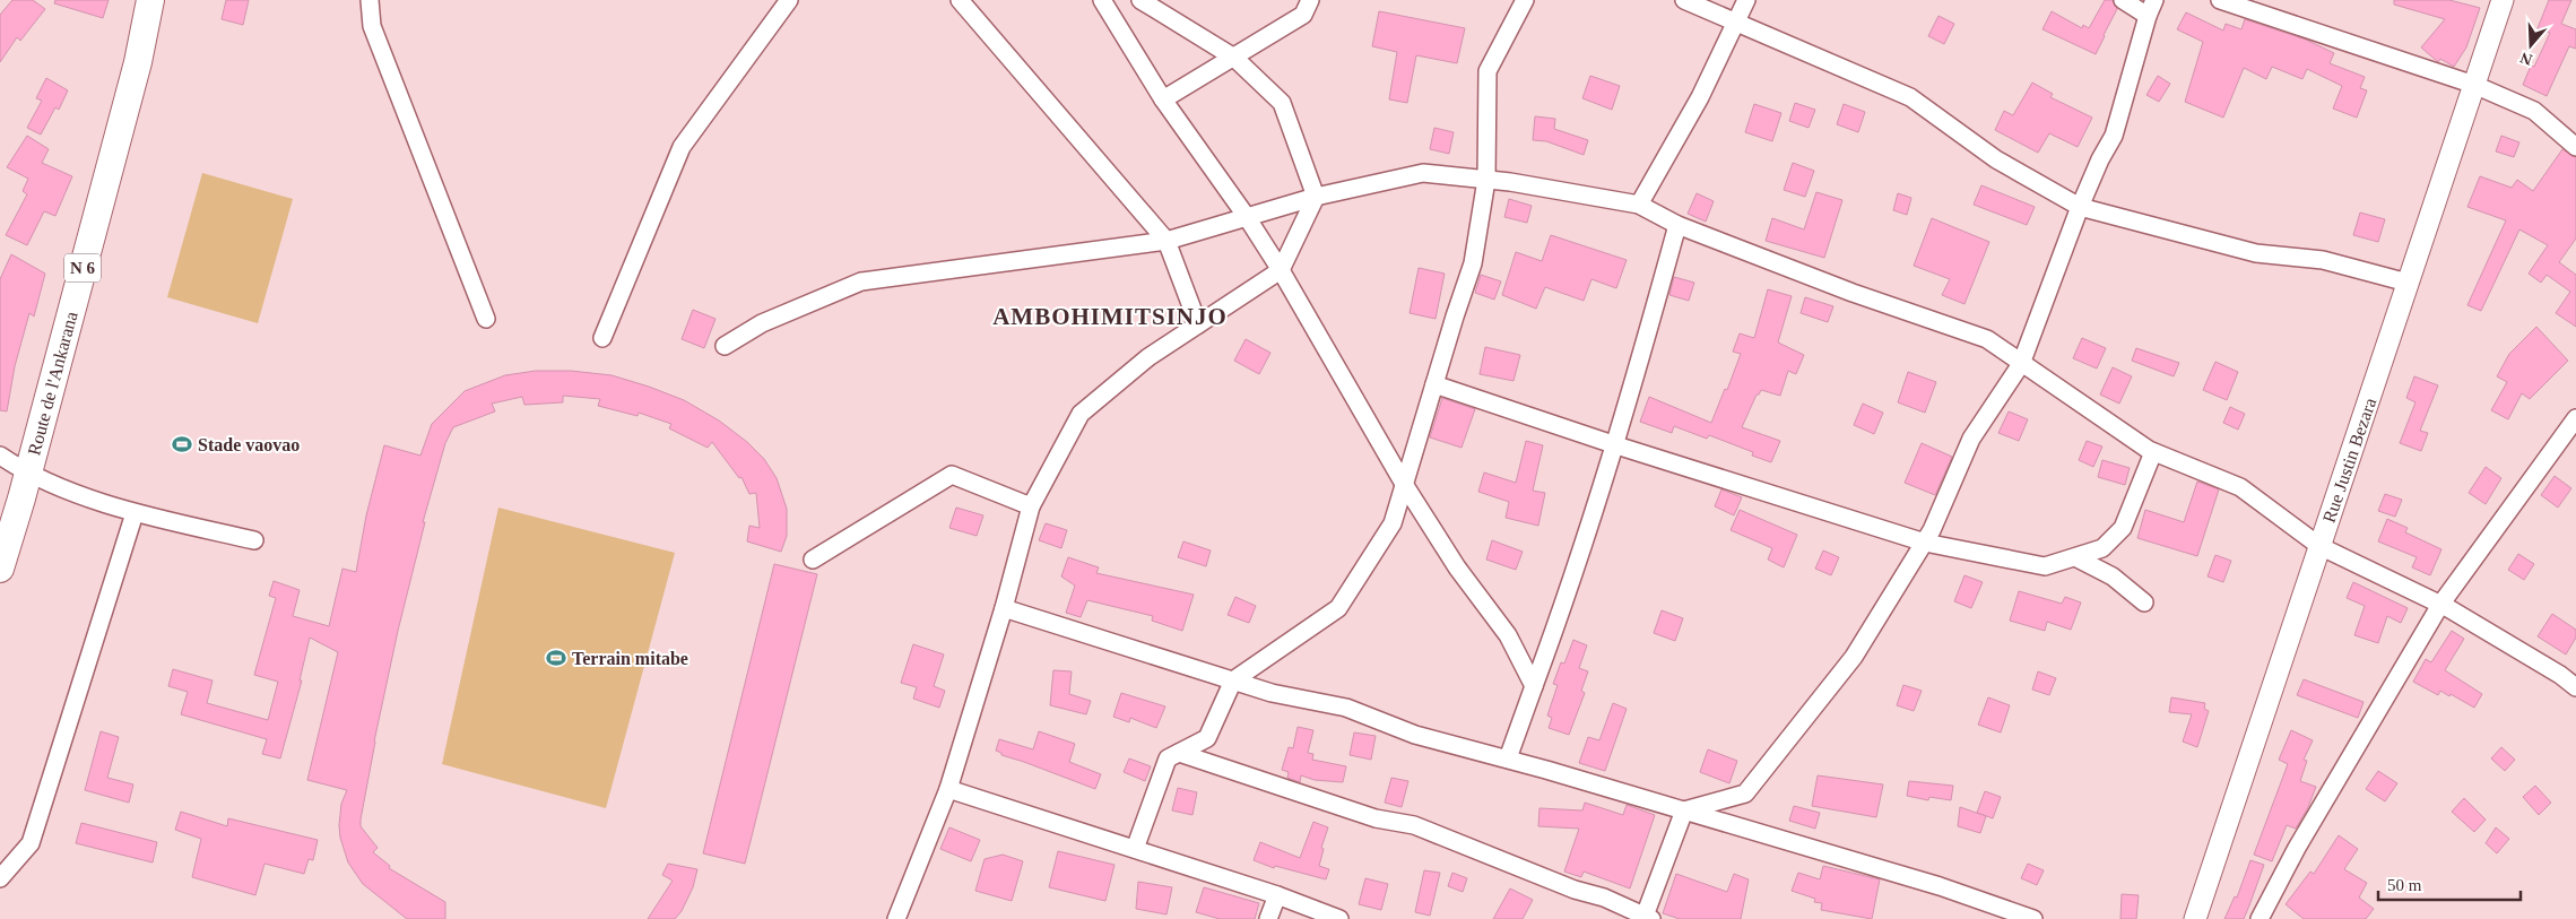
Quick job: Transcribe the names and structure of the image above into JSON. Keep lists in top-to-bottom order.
{
  "streets": {
    "main road": ["N 6", "Route de l'Ankarana"],
    "street": ["Rue Justin Bezara"]
  },
  "districts": ["AMBOHIMITSINJO"],
  "places": {
    "sports": ["Stade vaovao", "Terrain mitabe"]
  },
  "scale_bar": "50 m",
  "north": "bottom"
}
